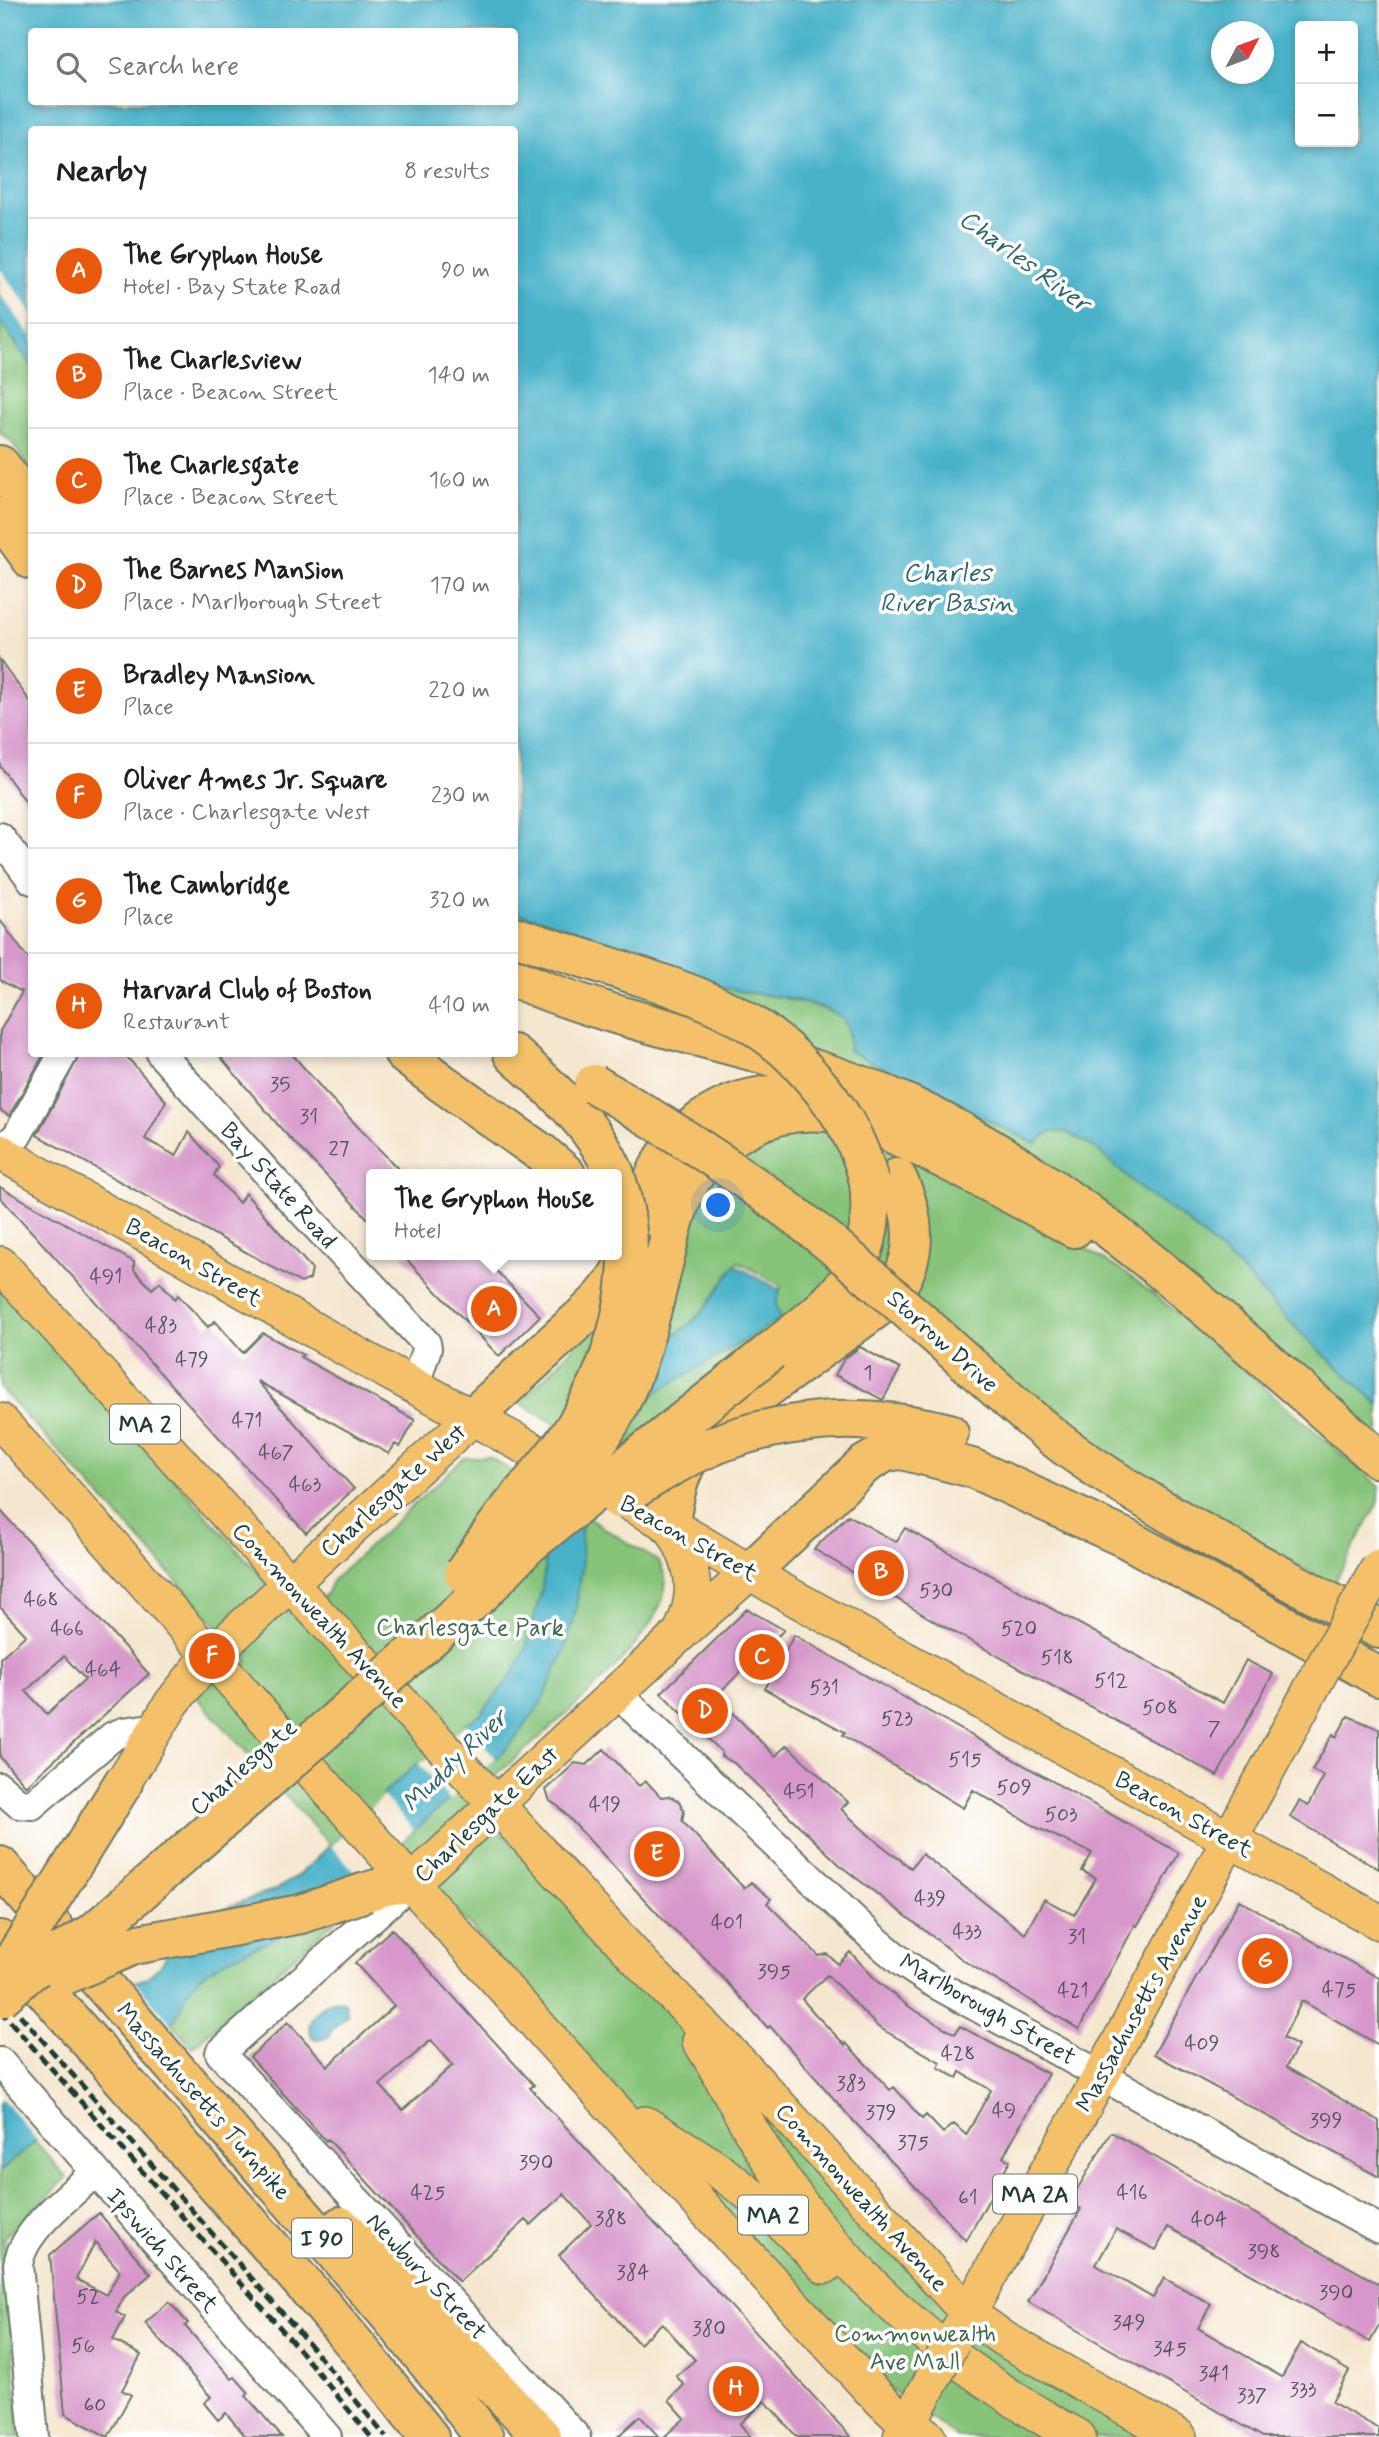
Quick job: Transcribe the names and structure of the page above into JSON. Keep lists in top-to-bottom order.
{
  "streets": {
    "highway": [
      "Storrow Drive",
      "Charlesgate",
      "Massachusetts Turnpike",
      "I 90"
    ],
    "main road": [
      "Beacon Street",
      "MA 2",
      "Charlesgate West",
      "Commonwealth Avenue",
      "Charlesgate East",
      "Massachusetts Avenue",
      "MA 2A"
    ],
    "street": [
      "Bay State Road",
      "Marlborough Street",
      "Ipswich Street",
      "Newbury Street"
    ]
  },
  "crossings": [
    ["Bay State Road", "Beacon Street"],
    ["Beacon Street", "Charlesgate West"],
    ["Beacon Street", "Charlesgate East"],
    ["Beacon Street", "Massachusetts Avenue"],
    ["MA 2", "Charlesgate West"],
    ["MA 2", "Charlesgate East"],
    ["Charlesgate West", "Commonwealth Avenue"],
    ["Commonwealth Avenue", "Charlesgate East"],
    ["Commonwealth Avenue", "Massachusetts Avenue"],
    ["Charlesgate East", "Marlborough Street"],
    ["Charlesgate East", "Newbury Street"],
    ["Massachusetts Avenue", "Marlborough Street"]
  ],
  "water": ["Charles River", "Charles River Basin", "Muddy River"],
  "parks": ["Charlesgate Park", "Commonwealth Ave Mall"],
  "house_numbers": [
    "35",
    "31",
    "27",
    "491",
    "483",
    "479",
    "1",
    "471",
    "467",
    "463",
    "530",
    "468",
    "466",
    "520",
    "518",
    "464",
    "512",
    "531",
    "508",
    "523",
    "7",
    "515",
    "509",
    "451",
    "419",
    "503",
    "439",
    "401",
    "433",
    "31",
    "395",
    "475",
    "421",
    "409",
    "428",
    "383",
    "49",
    "379",
    "399",
    "375",
    "390",
    "425",
    "416",
    "61",
    "388",
    "404",
    "398",
    "384",
    "390",
    "52",
    "349",
    "380",
    "56",
    "345",
    "341",
    "333",
    "337",
    "60"
  ],
  "north": "top right",
  "page": {
    "map_buttons": ["+", "−"],
    "search": "Search here",
    "heading": ["Nearby", "8 results"],
    "list": [
      {
        "mark": "A",
        "name": "The Gryphon House",
        "note": "Hotel · Bay State Road",
        "value": "90 m"
      },
      {
        "mark": "B",
        "name": "The Charlesview",
        "note": "Place · Beacon Street",
        "value": "140 m"
      },
      {
        "mark": "C",
        "name": "The Charlesgate",
        "note": "Place · Beacon Street",
        "value": "160 m"
      },
      {
        "mark": "D",
        "name": "The Barnes Mansion",
        "note": "Place · Marlborough Street",
        "value": "170 m"
      },
      {
        "mark": "E",
        "name": "Bradley Mansion",
        "note": "Place",
        "value": "220 m"
      },
      {
        "mark": "F",
        "name": "Oliver Ames Jr. Square",
        "note": "Place · Charlesgate West",
        "value": "230 m"
      },
      {
        "mark": "G",
        "name": "The Cambridge",
        "note": "Place",
        "value": "320 m"
      },
      {
        "mark": "H",
        "name": "Harvard Club of Boston",
        "note": "Restaurant",
        "value": "410 m"
      }
    ],
    "popup": ["The Gryphon House", "Hotel"],
    "pins": [
      "A",
      "B",
      "F",
      "C",
      "D",
      "E",
      "G",
      "H"
    ]
  }
}
